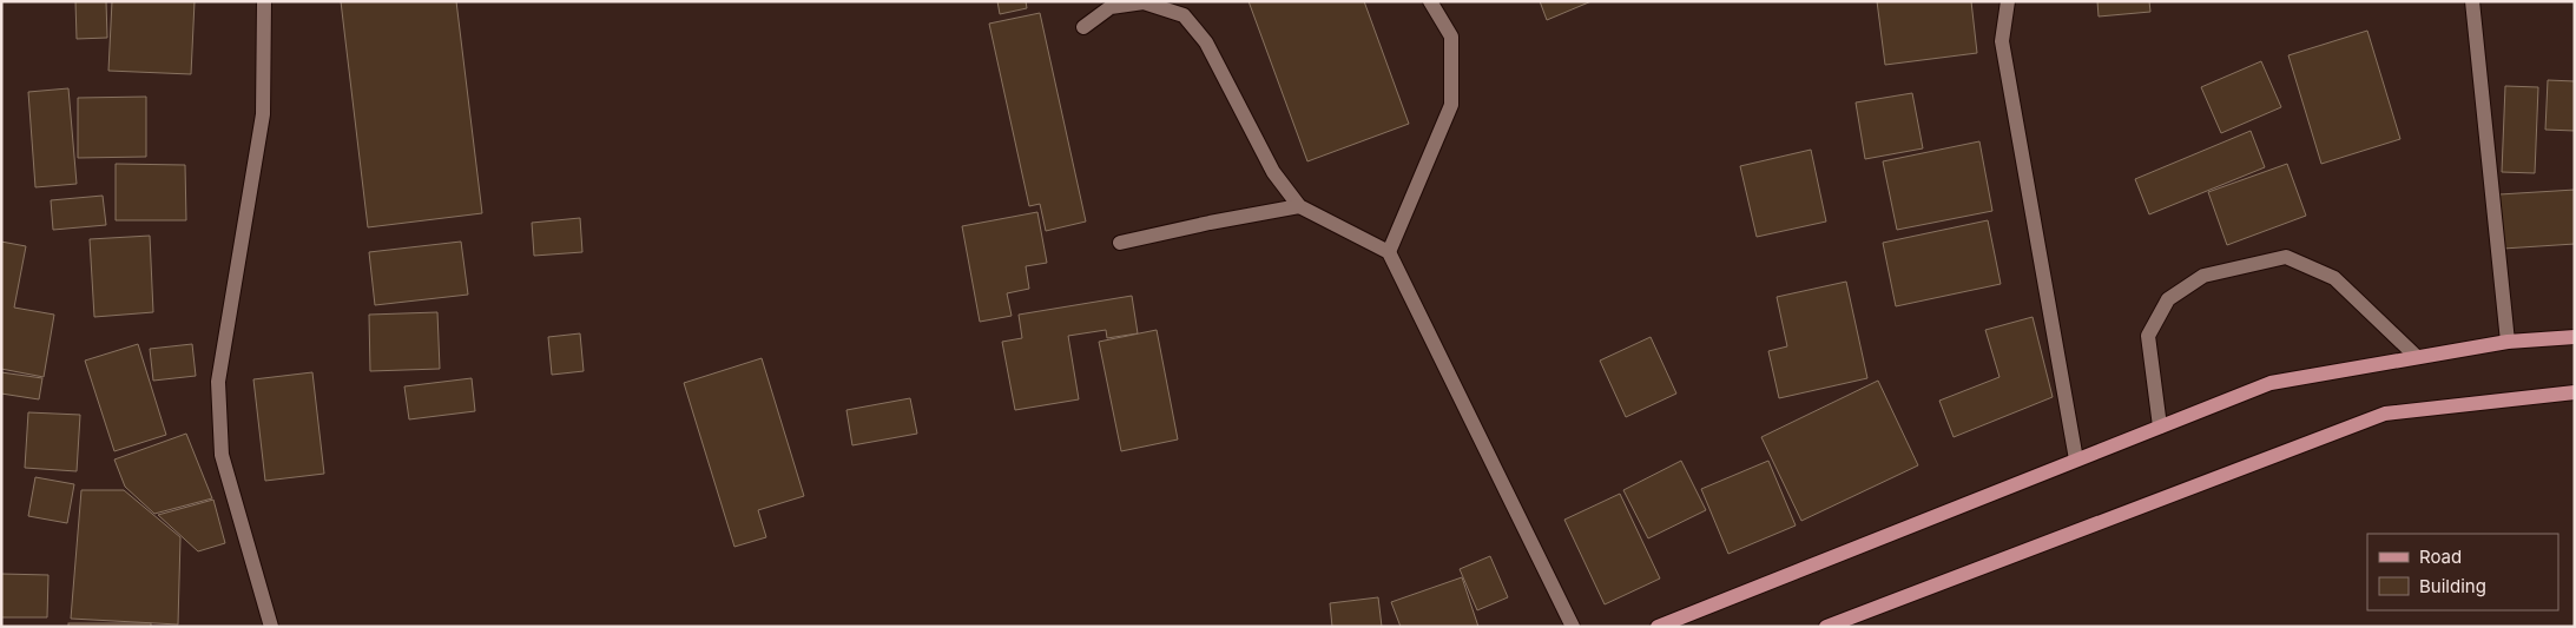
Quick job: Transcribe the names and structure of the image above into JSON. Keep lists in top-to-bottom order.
{
  "legend": ["Road", "Building"]
}
